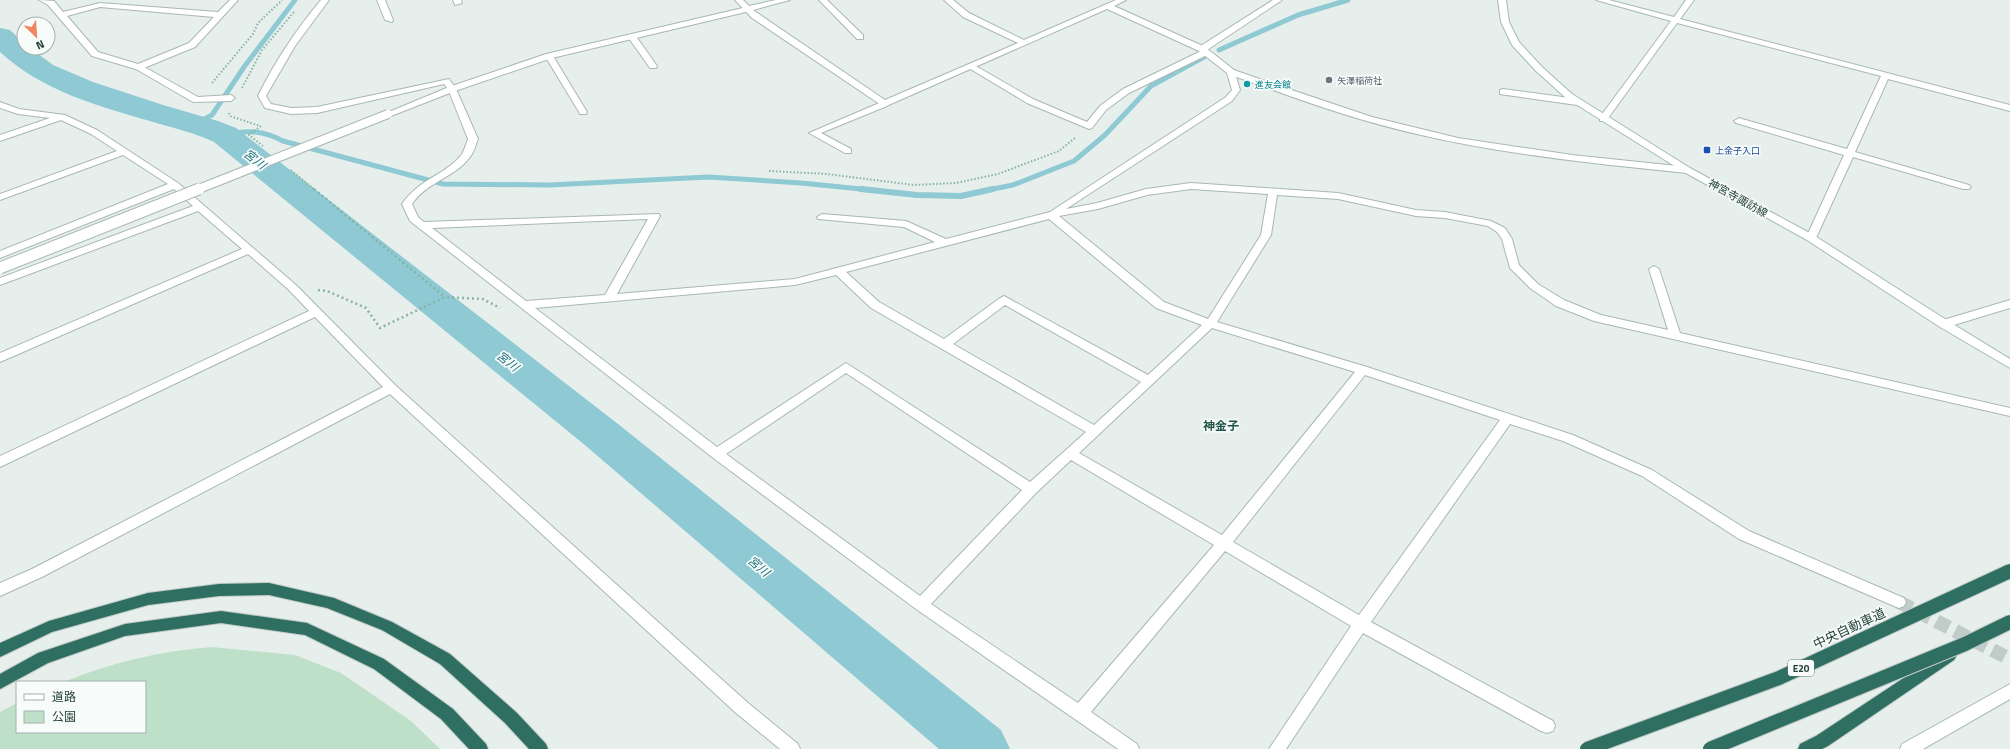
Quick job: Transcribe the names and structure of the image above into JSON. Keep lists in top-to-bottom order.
{
  "streets": {
    "highway": ["中央自動車道", "E20"],
    "street": ["神宮寺諏訪線"]
  },
  "districts": ["神金子"],
  "water": ["宮川"],
  "places": {
    "other": ["矢澤稲荷社", "進友会館"],
    "transit": ["上金子入口"]
  },
  "legend": ["道路", "公園"],
  "north": "bottom right"
}
